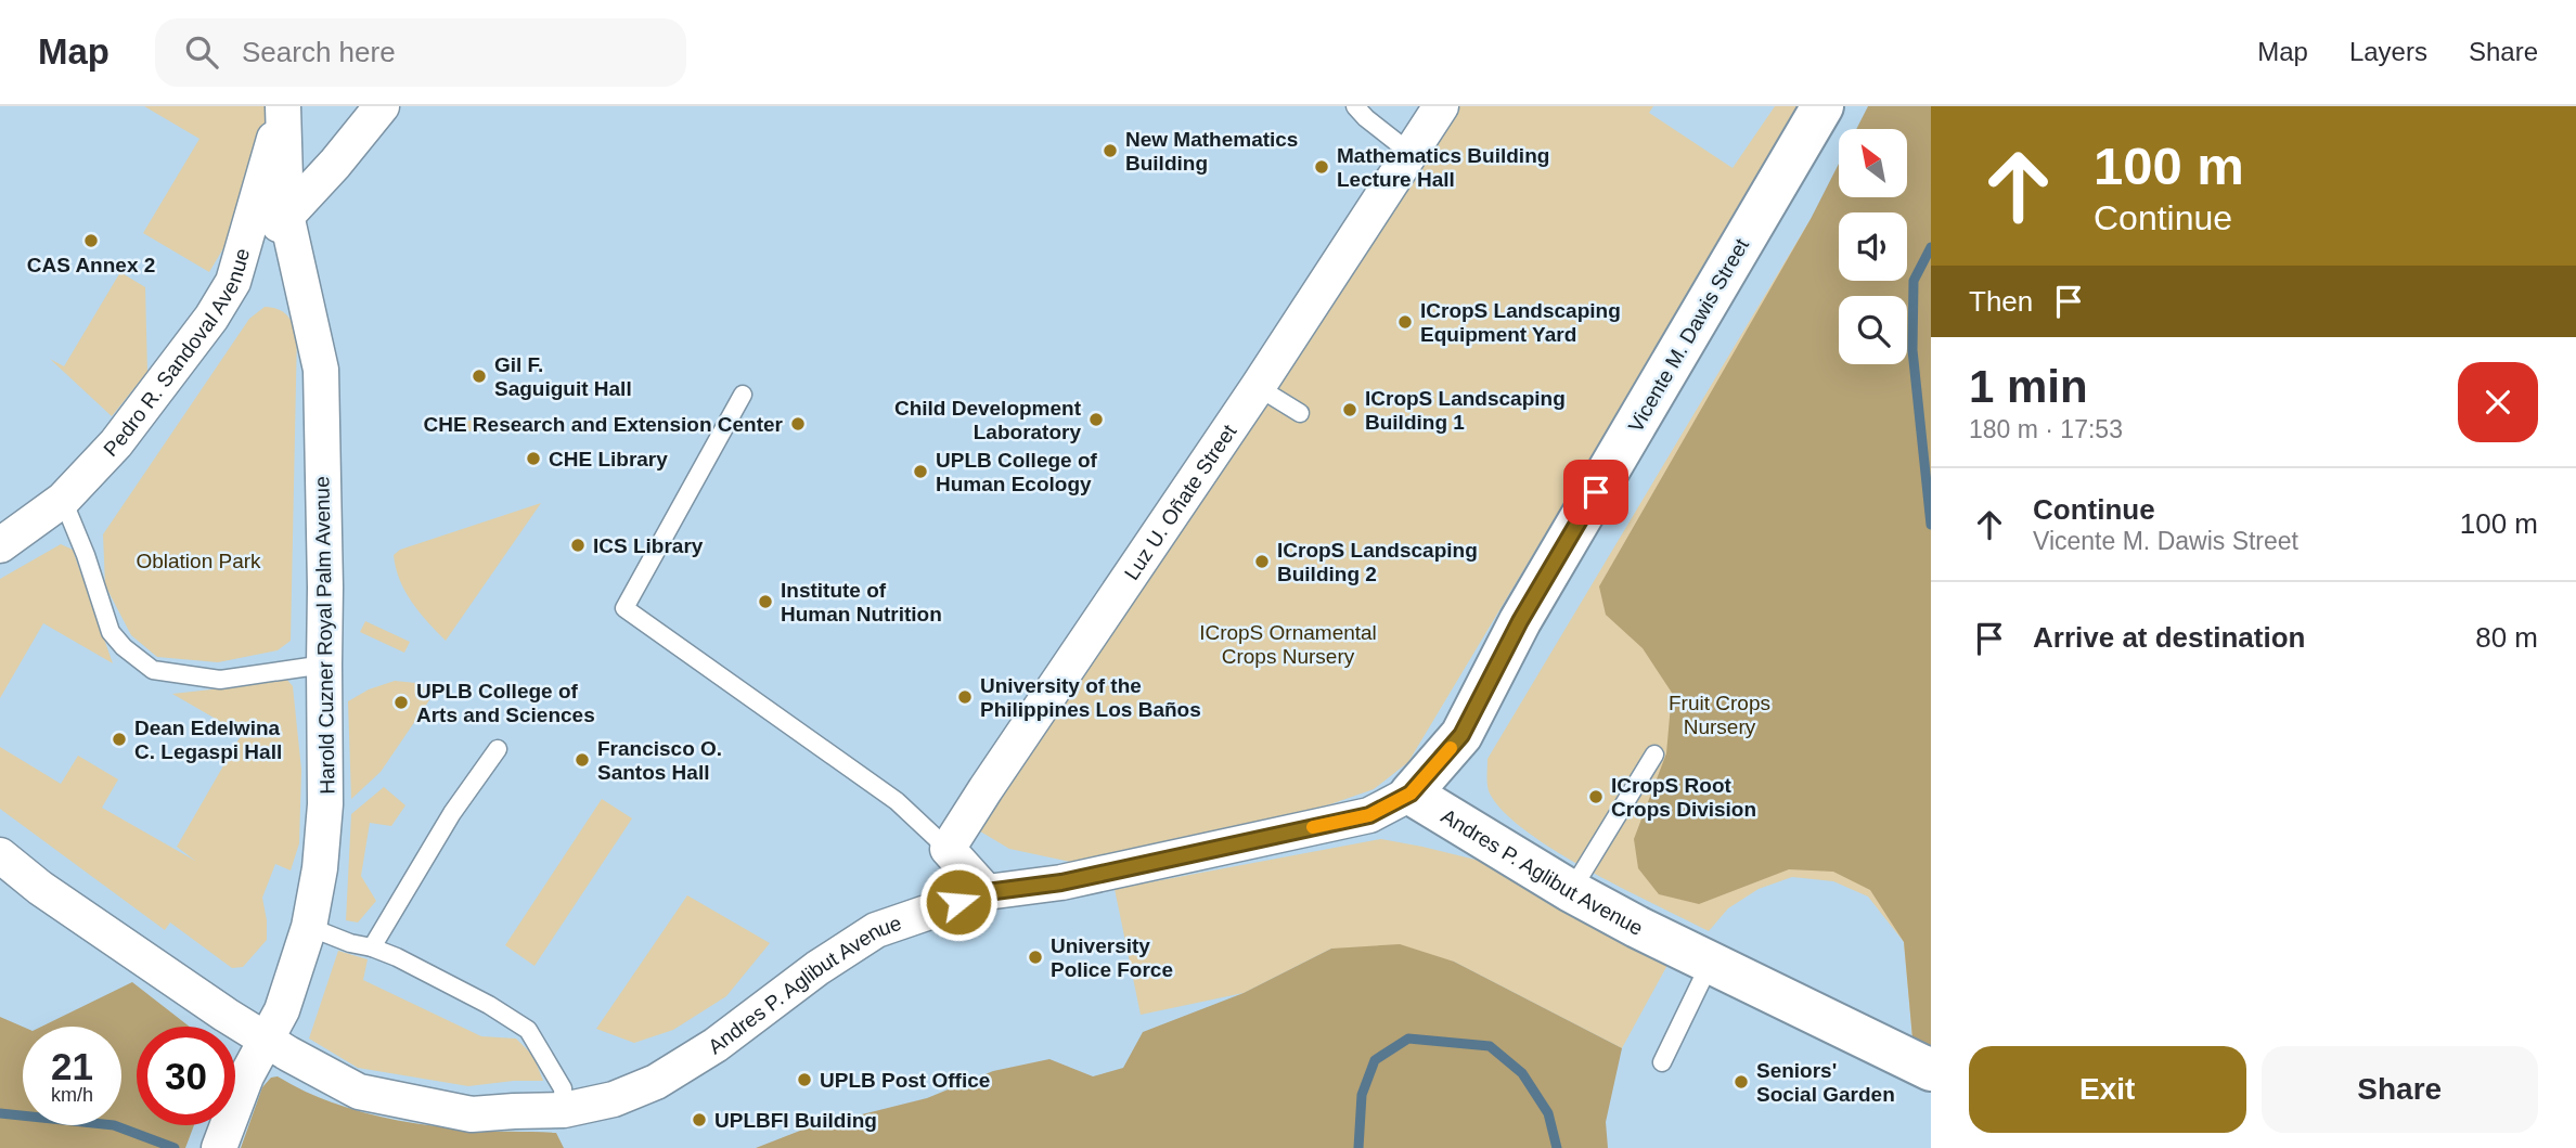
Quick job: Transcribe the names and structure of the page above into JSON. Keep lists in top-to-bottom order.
{
  "streets": {
    "street": [
      "Vicente M. Dawis Street",
      "Pedro R. Sandoval Avenue",
      "Luz U. Oñate Street",
      "Harold Cuzner Royal Palm Avenue",
      "Andres P. Aglibut Avenue"
    ]
  },
  "crossings": [
    ["Vicente M. Dawis Street", "Andres P. Aglibut Avenue"],
    ["Pedro R. Sandoval Avenue", "Harold Cuzner Royal Palm Avenue"],
    ["Harold Cuzner Royal Palm Avenue", "Andres P. Aglibut Avenue"]
  ],
  "parks": ["Oblation Park", "ICropS Ornamental Crops Nursery", "Fruit Crops Nursery"],
  "places": [
    "New Mathematics Building",
    "Mathematics Building Lecture Hall",
    "CAS Annex 2",
    "ICropS Landscaping Equipment Yard",
    "Gil F. Saguiguit Hall",
    "ICropS Landscaping Building 1",
    "Child Development Laboratory",
    "CHE Research and Extension Center",
    "CHE Library",
    "UPLB College of Human Ecology",
    "ICS Library",
    "ICropS Landscaping Building 2",
    "Institute of Human Nutrition",
    "University of the Philippines Los Baños",
    "UPLB College of Arts and Sciences",
    "Dean Edelwina C. Legaspi Hall",
    "Francisco O. Santos Hall",
    "ICropS Root Crops Division",
    "University Police Force",
    "UPLB Post Office",
    "Seniors' Social Garden",
    "UPLBFI Building"
  ],
  "north": "top left",
  "page": {
    "header": "Map",
    "search": "Search here",
    "nav": ["Map", "Layers", "Share"],
    "turn": ["100 m", "Continue"],
    "then": "Then",
    "heading": ["1 min", "180 m · 17:53"],
    "list": [
      {
        "name": "Continue",
        "note": "Vicente M. Dawis Street",
        "value": "100 m"
      },
      {
        "name": "Arrive at destination",
        "value": "80 m"
      }
    ],
    "speed": "21 km/h",
    "limit": "30",
    "buttons": ["Exit", "Share"]
  }
}
